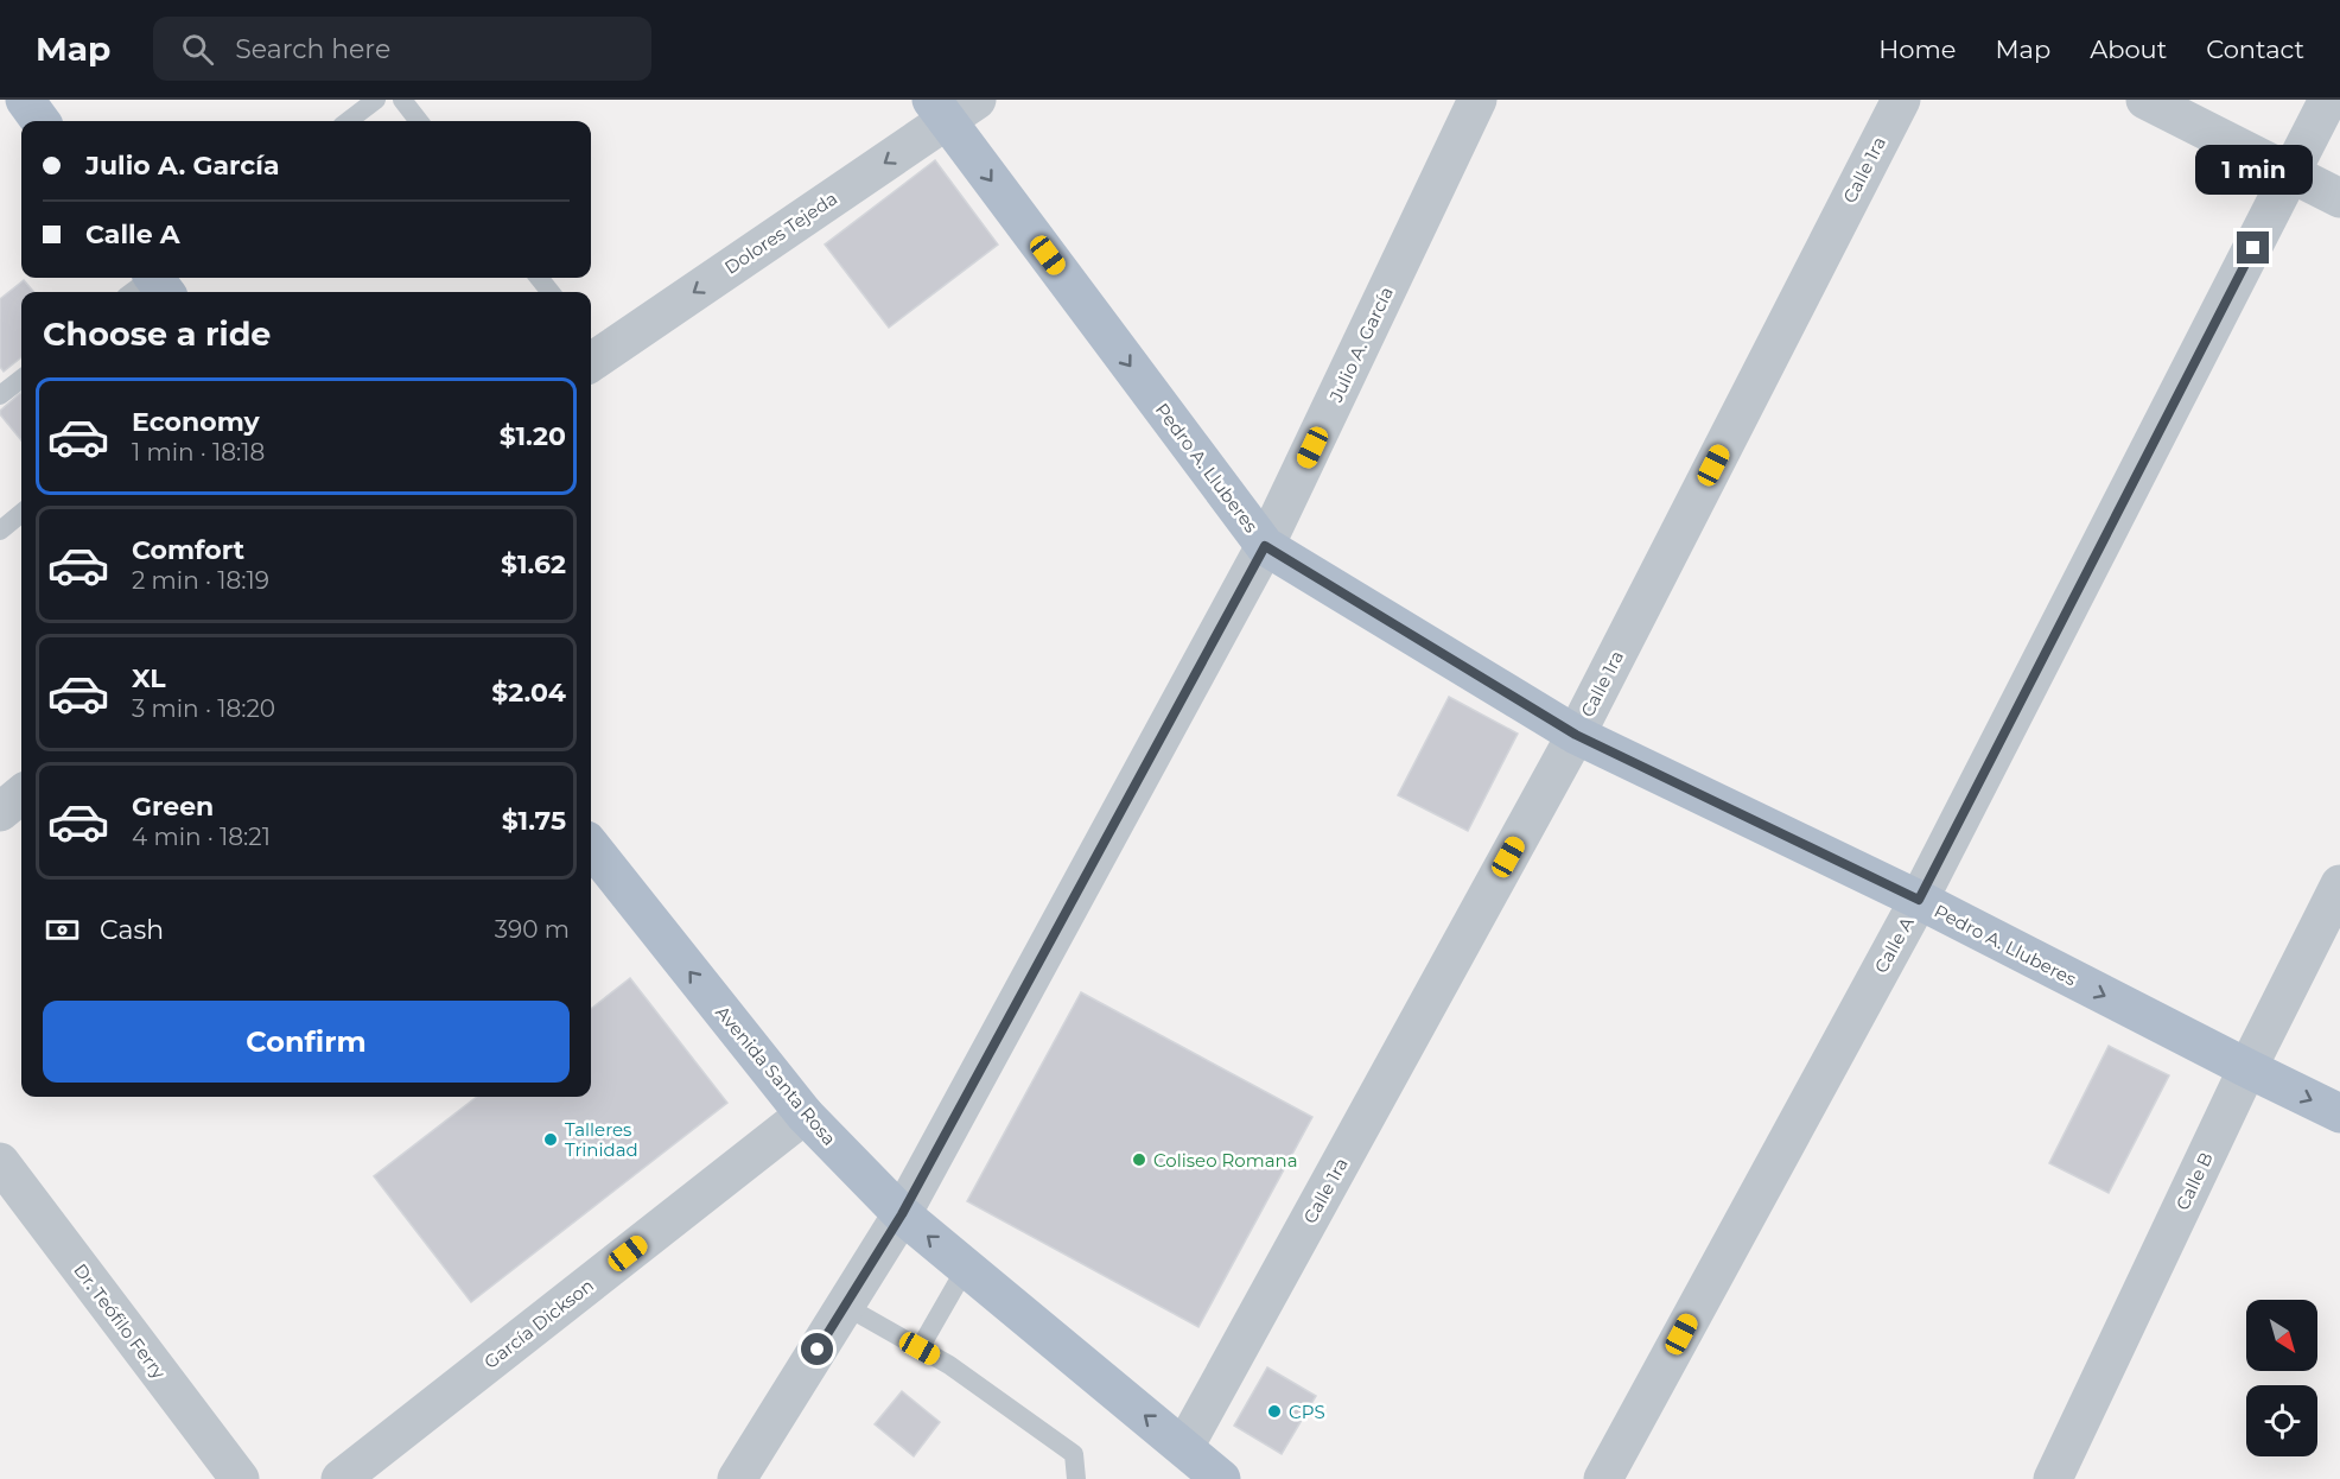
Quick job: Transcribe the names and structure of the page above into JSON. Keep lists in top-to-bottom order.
{
  "streets": {
    "main road": ["Pedro A. Lluberes", "Avenida Santa Rosa"],
    "street": [
      "Calle 1ra",
      "Dolores Tejeda",
      "Julio A. García",
      "Calle A",
      "Calle B",
      "Dr. Teófilo Ferry",
      "García Dickson"
    ]
  },
  "crossings": [
    ["Calle 1ra", "Pedro A. Lluberes"],
    ["Calle 1ra", "Avenida Santa Rosa"],
    ["Dolores Tejeda", "Pedro A. Lluberes"],
    ["Julio A. García", "Pedro A. Lluberes"],
    ["Julio A. García", "Avenida Santa Rosa"],
    ["Pedro A. Lluberes", "Calle A"],
    ["Pedro A. Lluberes", "Calle B"],
    ["Avenida Santa Rosa", "García Dickson"]
  ],
  "one_way": ["Dolores Tejeda", "Pedro A. Lluberes", "Avenida Santa Rosa"],
  "places": ["Talleres Trinidad", "Coliseo Romana", "CPS"],
  "north": "bottom right",
  "page": {
    "header": "Map",
    "search": "Search here",
    "nav": [
      "Home",
      "Map",
      "About",
      "Contact"
    ],
    "banner": ["Julio A. García", "Calle A"],
    "bubble": "1 min",
    "heading": "Choose a ride",
    "list": [
      {
        "name": "Economy",
        "note": "1 min · 18:18",
        "value": "$1.20"
      },
      {
        "name": "Comfort",
        "note": "2 min · 18:19",
        "value": "$1.62"
      },
      {
        "name": "XL",
        "note": "3 min · 18:20",
        "value": "$2.04"
      },
      {
        "name": "Green",
        "note": "4 min · 18:21",
        "value": "$1.75"
      }
    ],
    "pay": ["Cash", "390 m"],
    "buttons": "Confirm"
  }
}
